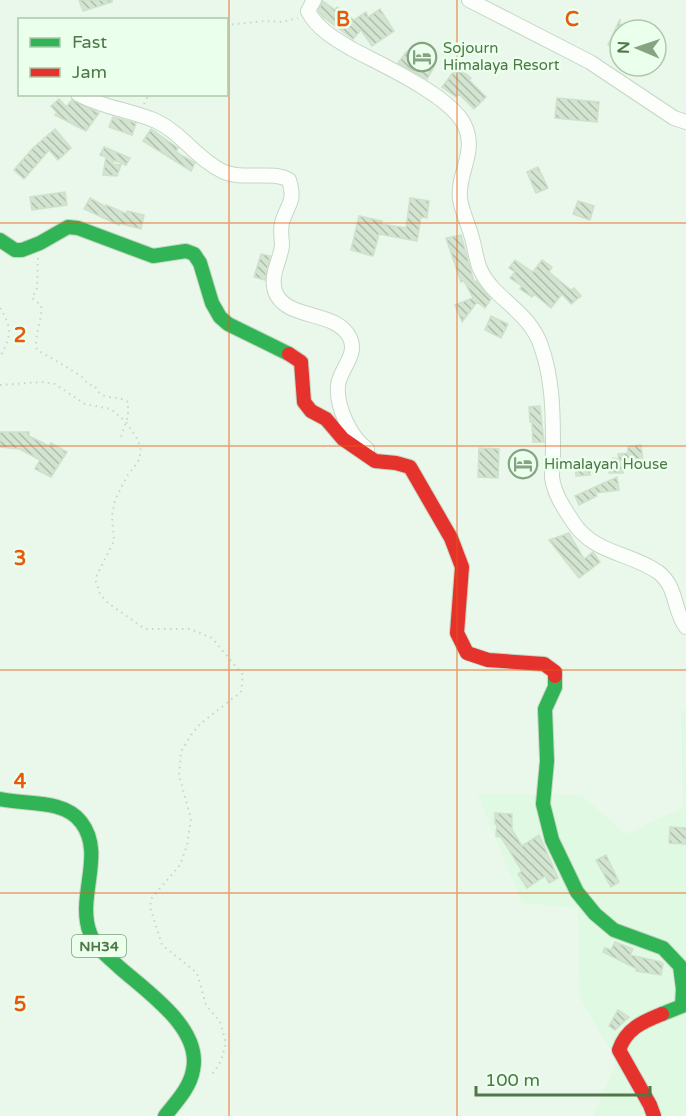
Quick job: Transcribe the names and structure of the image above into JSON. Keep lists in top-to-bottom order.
{
  "streets": {
    "main road": ["NH34"]
  },
  "places": {
    "hotel": ["Sojourn Himalaya Resort", "Himalayan House"]
  },
  "legend": ["Fast", "Jam"],
  "scale_bar": "100 m",
  "north": "left",
  "grid": {
    "columns": ["B", "C"],
    "rows": [
      "2",
      "3",
      "4",
      "5"
    ]
  }
}
